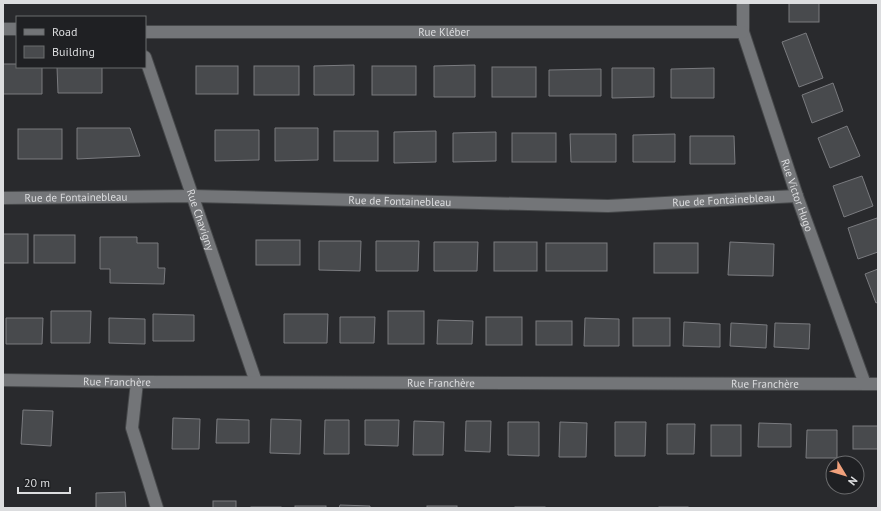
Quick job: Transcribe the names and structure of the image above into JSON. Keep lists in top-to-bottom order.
{
  "streets": {
    "street": [
      "Rue Kléber",
      "Rue Victor Hugo",
      "Rue de Fontainebleau",
      "Rue Chavigny",
      "Rue Franchère"
    ]
  },
  "crossings": [
    ["Rue Kléber", "Rue Victor Hugo"],
    ["Rue Victor Hugo", "Rue de Fontainebleau"],
    ["Rue Victor Hugo", "Rue Franchère"],
    ["Rue de Fontainebleau", "Rue Chavigny"],
    ["Rue Chavigny", "Rue Franchère"]
  ],
  "legend": ["Road", "Building"],
  "scale_bar": "20 m",
  "north": "bottom right"
}
